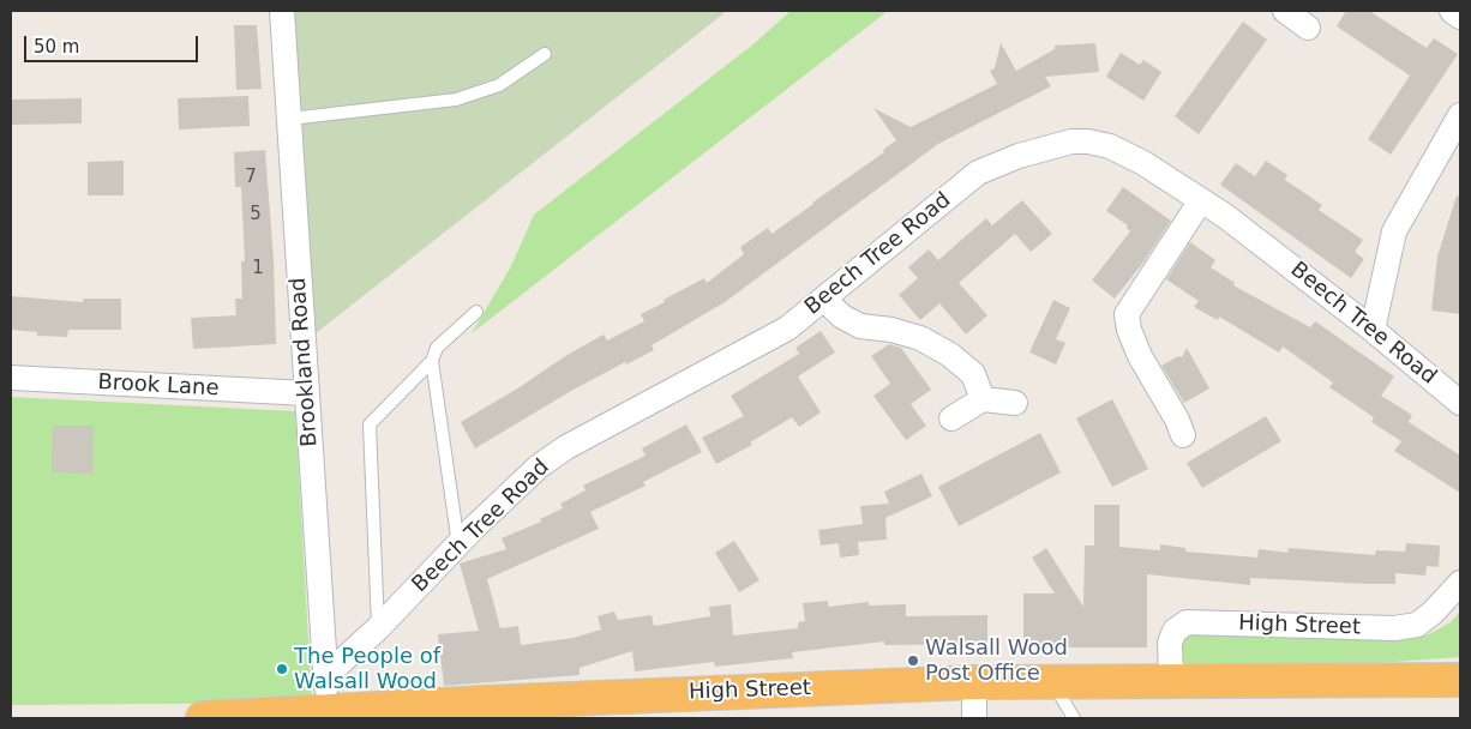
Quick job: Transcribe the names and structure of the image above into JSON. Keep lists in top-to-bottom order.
{
  "streets": {
    "highway": ["High Street"],
    "street": ["Beech Tree Road", "Brookland Road", "Brook Lane"]
  },
  "crossings": [
    ["Beech Tree Road", "Brookland Road"],
    ["Brookland Road", "Brook Lane"],
    ["Brookland Road", "High Street"]
  ],
  "places": ["Walsall Wood Post Office", "The People of Walsall Wood"],
  "house_numbers": ["7", "5", "1"],
  "scale_bar": "50 m"
}
